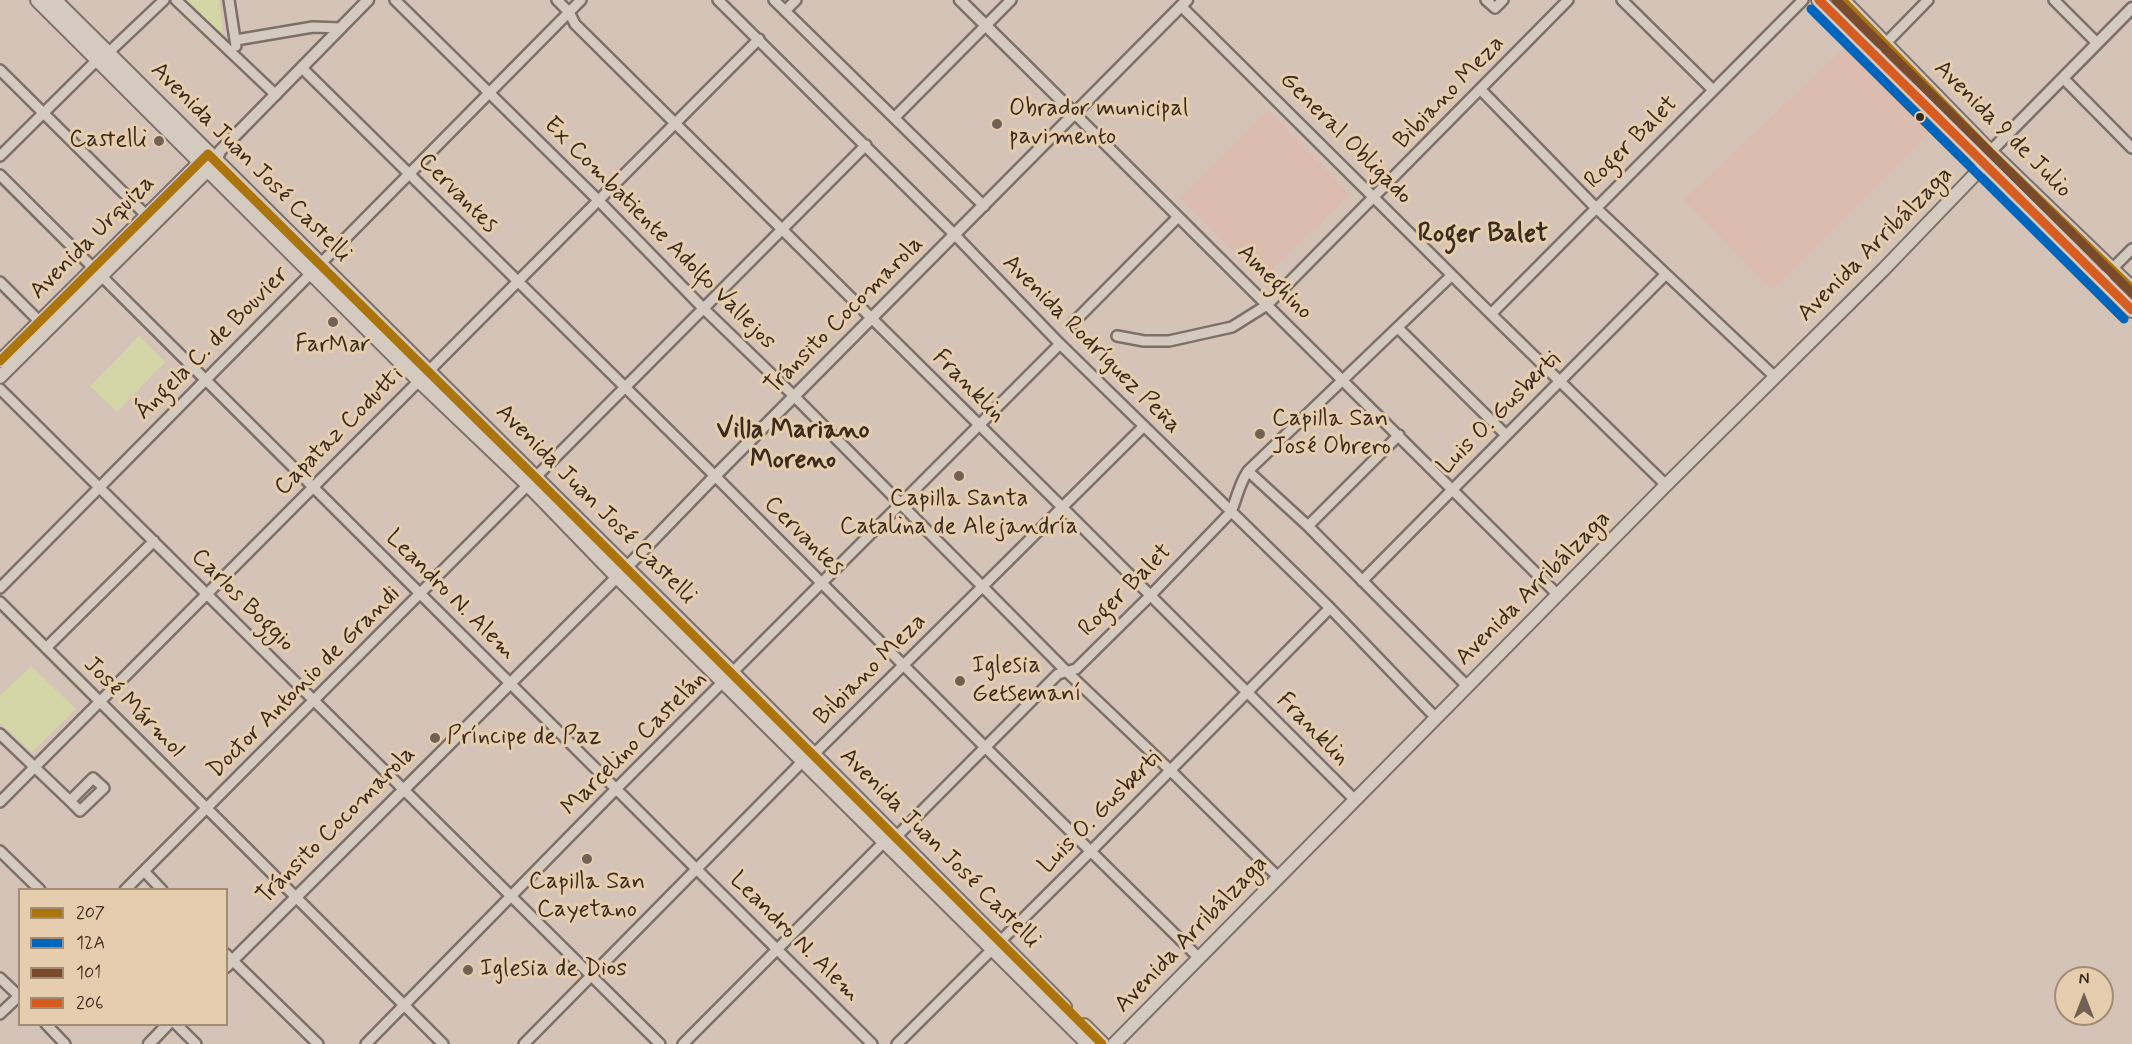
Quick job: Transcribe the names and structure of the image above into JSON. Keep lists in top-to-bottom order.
{
  "streets": {
    "main road": [
      "Avenida 9 de Julio",
      "Avenida Juan José Castelli",
      "Avenida Urquiza",
      "Avenida Arribálzaga"
    ],
    "street": [
      "Bibiano Meza",
      "General Obligado",
      "Roger Balet",
      "Cervantes",
      "Ex Combatiente Adolfo Vallejos",
      "Ameghino",
      "Tránsito Cocomarola",
      "Ángela C. de Bouvier",
      "Avenida Rodríguez Peña",
      "Franklin",
      "Luis O. Gusberti",
      "Capataz Codutti",
      "Leandro N. Alem",
      "Carlos Boggio",
      "Doctor Antonio de Grandi",
      "José Mármol",
      "Marcelino Castelán"
    ]
  },
  "crossings": [
    ["Bibiano Meza", "General Obligado"],
    ["Bibiano Meza", "Avenida Juan José Castelli"],
    ["Bibiano Meza", "Cervantes"],
    ["Bibiano Meza", "Ex Combatiente Adolfo Vallejos"],
    ["Bibiano Meza", "Ameghino"],
    ["Bibiano Meza", "Avenida Rodríguez Peña"],
    ["Bibiano Meza", "Franklin"],
    ["Bibiano Meza", "Leandro N. Alem"],
    ["Bibiano Meza", "Carlos Boggio"],
    ["Avenida 9 de Julio", "Avenida Arribálzaga"],
    ["General Obligado", "Roger Balet"],
    ["General Obligado", "Avenida Arribálzaga"],
    ["General Obligado", "Tránsito Cocomarola"],
    ["General Obligado", "Luis O. Gusberti"],
    ["Roger Balet", "Avenida Juan José Castelli"],
    ["Roger Balet", "Cervantes"],
    ["Roger Balet", "Ex Combatiente Adolfo Vallejos"],
    ["Roger Balet", "Ameghino"],
    ["Roger Balet", "Avenida Rodríguez Peña"],
    ["Roger Balet", "Franklin"],
    ["Roger Balet", "Leandro N. Alem"],
    ["Avenida Juan José Castelli", "Avenida Urquiza"],
    ["Avenida Juan José Castelli", "Tránsito Cocomarola"],
    ["Avenida Juan José Castelli", "Ángela C. de Bouvier"],
    ["Avenida Juan José Castelli", "Luis O. Gusberti"],
    ["Avenida Juan José Castelli", "Capataz Codutti"],
    ["Avenida Juan José Castelli", "Doctor Antonio de Grandi"],
    ["Avenida Juan José Castelli", "Marcelino Castelán"],
    ["Cervantes", "Avenida Urquiza"],
    ["Cervantes", "Avenida Arribálzaga"],
    ["Cervantes", "Tránsito Cocomarola"],
    ["Cervantes", "Ángela C. de Bouvier"],
    ["Cervantes", "Luis O. Gusberti"],
    ["Cervantes", "Capataz Codutti"],
    ["Cervantes", "Doctor Antonio de Grandi"],
    ["Cervantes", "Marcelino Castelán"],
    ["Ex Combatiente Adolfo Vallejos", "Avenida Arribálzaga"],
    ["Ex Combatiente Adolfo Vallejos", "Tránsito Cocomarola"],
    ["Ex Combatiente Adolfo Vallejos", "Ángela C. de Bouvier"],
    ["Ex Combatiente Adolfo Vallejos", "Luis O. Gusberti"],
    ["Ex Combatiente Adolfo Vallejos", "Capataz Codutti"],
    ["Ex Combatiente Adolfo Vallejos", "Doctor Antonio de Grandi"],
    ["Ex Combatiente Adolfo Vallejos", "Marcelino Castelán"],
    ["Avenida Urquiza", "Leandro N. Alem"],
    ["Avenida Arribálzaga", "Ameghino"],
    ["Avenida Arribálzaga", "Avenida Rodríguez Peña"],
    ["Avenida Arribálzaga", "Franklin"],
    ["Ameghino", "Tránsito Cocomarola"],
    ["Ameghino", "Luis O. Gusberti"],
    ["Tránsito Cocomarola", "Avenida Rodríguez Peña"],
    ["Tránsito Cocomarola", "Franklin"],
    ["Tránsito Cocomarola", "Leandro N. Alem"],
    ["Tránsito Cocomarola", "Carlos Boggio"],
    ["Tránsito Cocomarola", "José Mármol"],
    ["Ángela C. de Bouvier", "Franklin"],
    ["Ángela C. de Bouvier", "Leandro N. Alem"],
    ["Ángela C. de Bouvier", "Carlos Boggio"],
    ["Avenida Rodríguez Peña", "Luis O. Gusberti"],
    ["Avenida Rodríguez Peña", "Capataz Codutti"],
    ["Avenida Rodríguez Peña", "Doctor Antonio de Grandi"],
    ["Avenida Rodríguez Peña", "Marcelino Castelán"],
    ["Franklin", "Luis O. Gusberti"],
    ["Franklin", "Capataz Codutti"],
    ["Franklin", "Doctor Antonio de Grandi"],
    ["Franklin", "Marcelino Castelán"],
    ["Capataz Codutti", "Leandro N. Alem"],
    ["Capataz Codutti", "Carlos Boggio"],
    ["Capataz Codutti", "José Mármol"],
    ["Leandro N. Alem", "Doctor Antonio de Grandi"],
    ["Leandro N. Alem", "Marcelino Castelán"],
    ["Carlos Boggio", "Doctor Antonio de Grandi"],
    ["Carlos Boggio", "Marcelino Castelán"],
    ["Doctor Antonio de Grandi", "José Mármol"],
    ["José Mármol", "Marcelino Castelán"]
  ],
  "districts": ["Roger Balet", "Villa Mariano Moreno"],
  "places": [
    "Obrador municipal pavimento",
    "Castelli",
    "FarMar",
    "Capilla San José Obrero",
    "Capilla Santa Catalina de Alejandría",
    "Iglesia Getsemaní",
    "Príncipe de Paz",
    "Capilla San Cayetano",
    "Iglesia de Dios"
  ],
  "lines": [
    "transit line 207",
    "transit line 101",
    "transit line 206",
    "transit line 12A"
  ],
  "legend": [
    "207",
    "12A",
    "101",
    "206"
  ],
  "north": "top"
}
